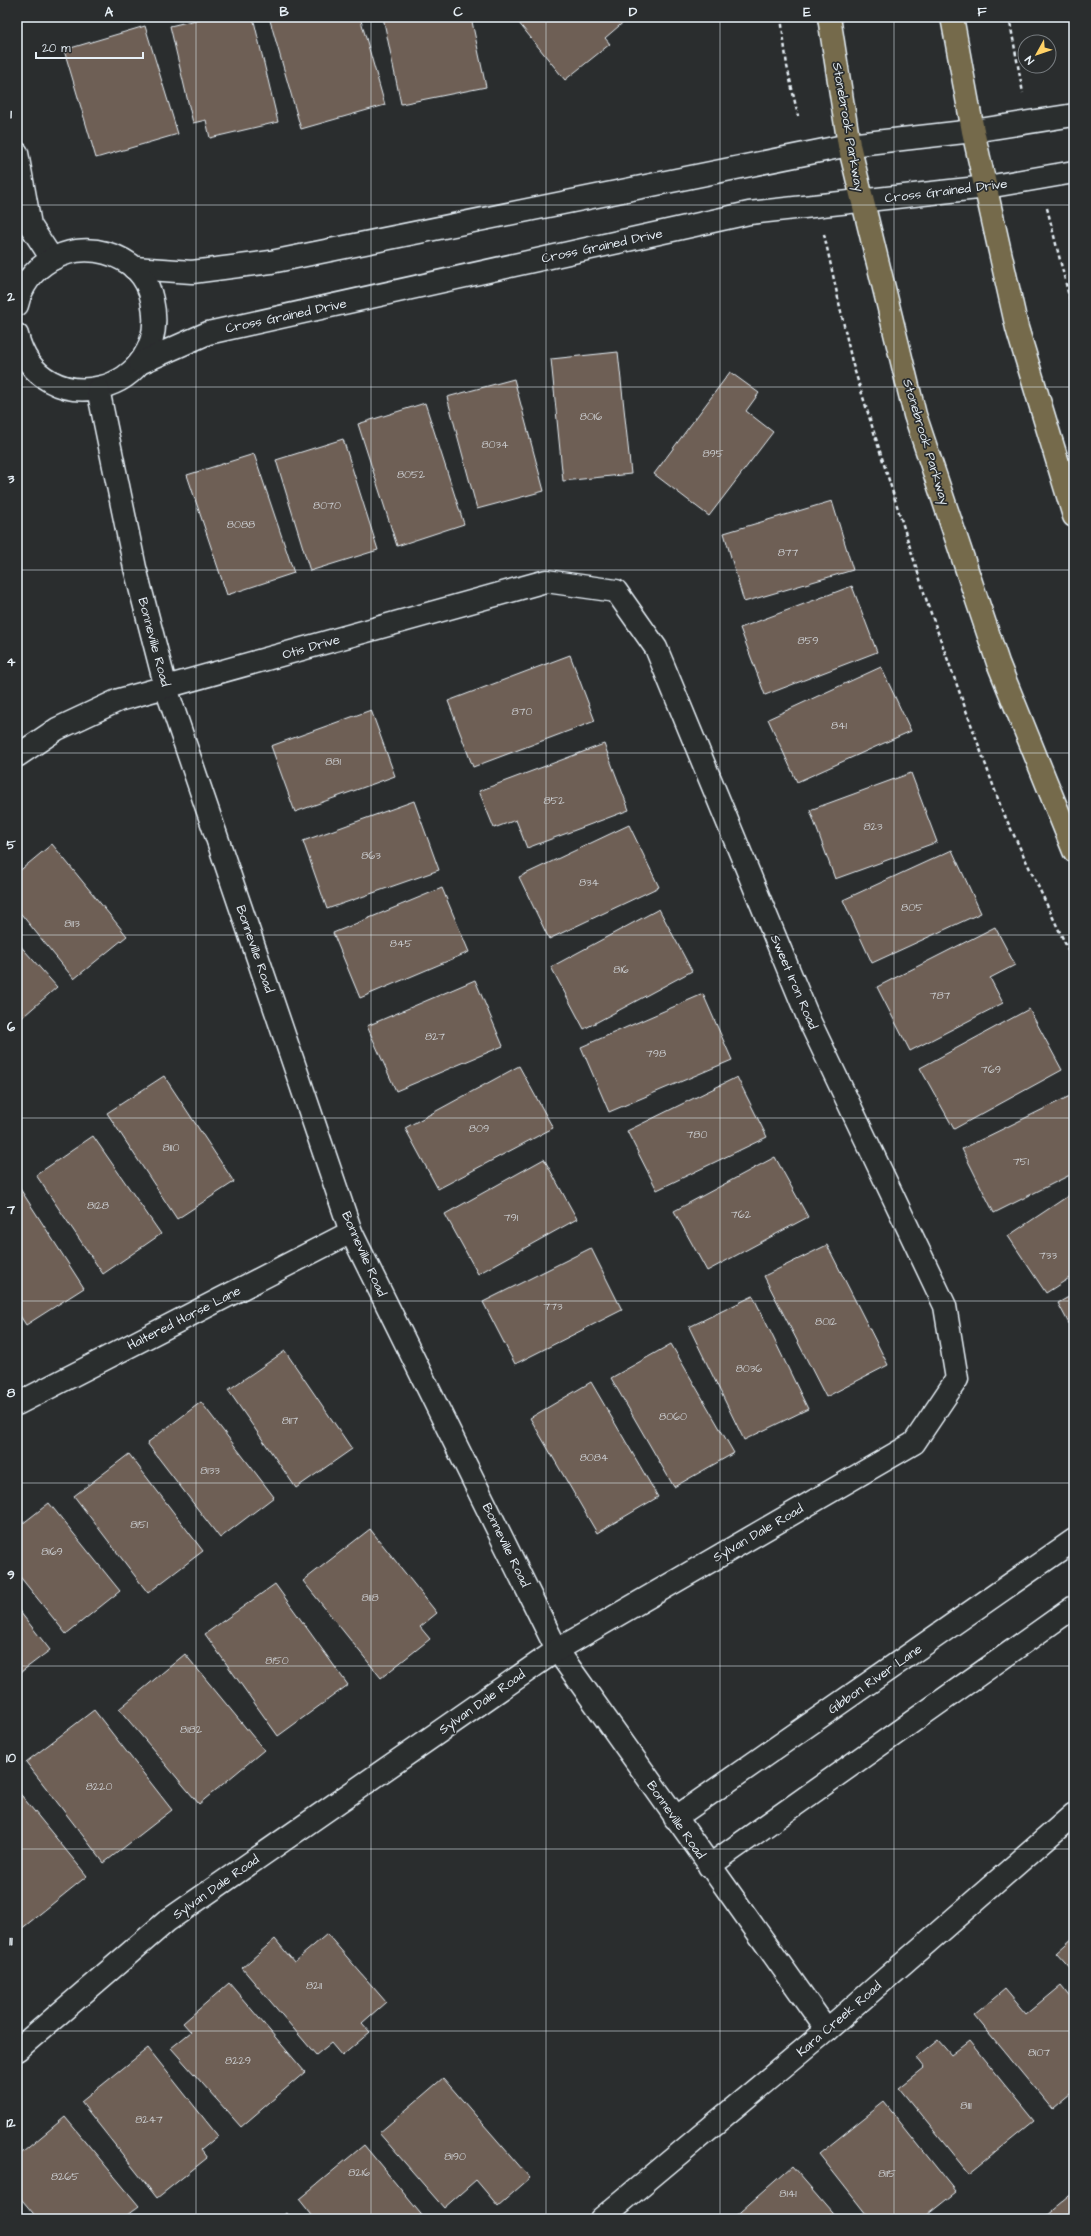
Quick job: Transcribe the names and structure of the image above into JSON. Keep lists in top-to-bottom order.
{
  "streets": {
    "main road": ["Stonebrook Parkway"],
    "street": [
      "Cross Grained Drive",
      "Bonneville Road",
      "Otis Drive",
      "Sweet Iron Road",
      "Haltered Horse Lane",
      "Sylvan Dale Road",
      "Gibbon River Lane",
      "Kara Creek Road"
    ]
  },
  "crossings": [
    ["Stonebrook Parkway", "Cross Grained Drive"],
    ["Bonneville Road", "Otis Drive"],
    ["Bonneville Road", "Haltered Horse Lane"],
    ["Bonneville Road", "Sylvan Dale Road"],
    ["Bonneville Road", "Gibbon River Lane"],
    ["Bonneville Road", "Kara Creek Road"],
    ["Otis Drive", "Sweet Iron Road"],
    ["Sweet Iron Road", "Sylvan Dale Road"]
  ],
  "house_numbers": [
    "8016",
    "8034",
    "895",
    "8052",
    "8070",
    "8088",
    "877",
    "859",
    "870",
    "841",
    "881",
    "852",
    "823",
    "863",
    "834",
    "805",
    "8113",
    "845",
    "816",
    "787",
    "827",
    "798",
    "769",
    "809",
    "780",
    "8110",
    "751",
    "8128",
    "762",
    "791",
    "733",
    "773",
    "8012",
    "8036",
    "8060",
    "8117",
    "8084",
    "8133",
    "8151",
    "8169",
    "8118",
    "8150",
    "8182",
    "8220",
    "8211",
    "8107",
    "8229",
    "8111",
    "8247",
    "8190",
    "8216",
    "8115",
    "8265",
    "8141"
  ],
  "scale_bar": "20 m",
  "north": "bottom left",
  "grid": {
    "columns": [
      "A",
      "B",
      "C",
      "D",
      "E",
      "F"
    ],
    "rows": [
      "1",
      "2",
      "3",
      "4",
      "5",
      "6",
      "7",
      "8",
      "9",
      "10",
      "11",
      "12"
    ]
  }
}
